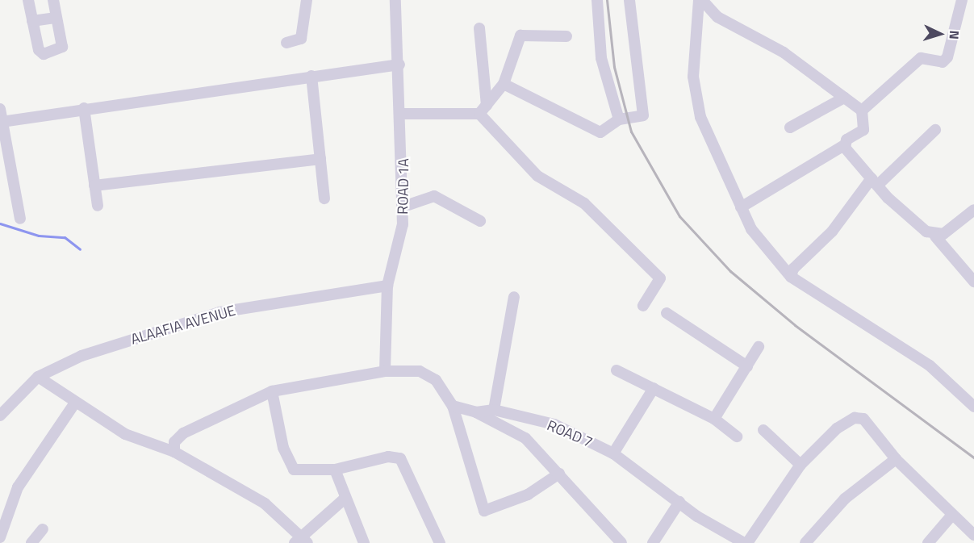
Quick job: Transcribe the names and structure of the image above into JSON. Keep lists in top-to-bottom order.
{
  "streets": {
    "street": ["ROAD 1A", "ALAAFIA AVENUE", "ROAD 7"]
  },
  "crossings": [
    ["ROAD 1A", "ALAAFIA AVENUE"]
  ],
  "north": "right"
}
